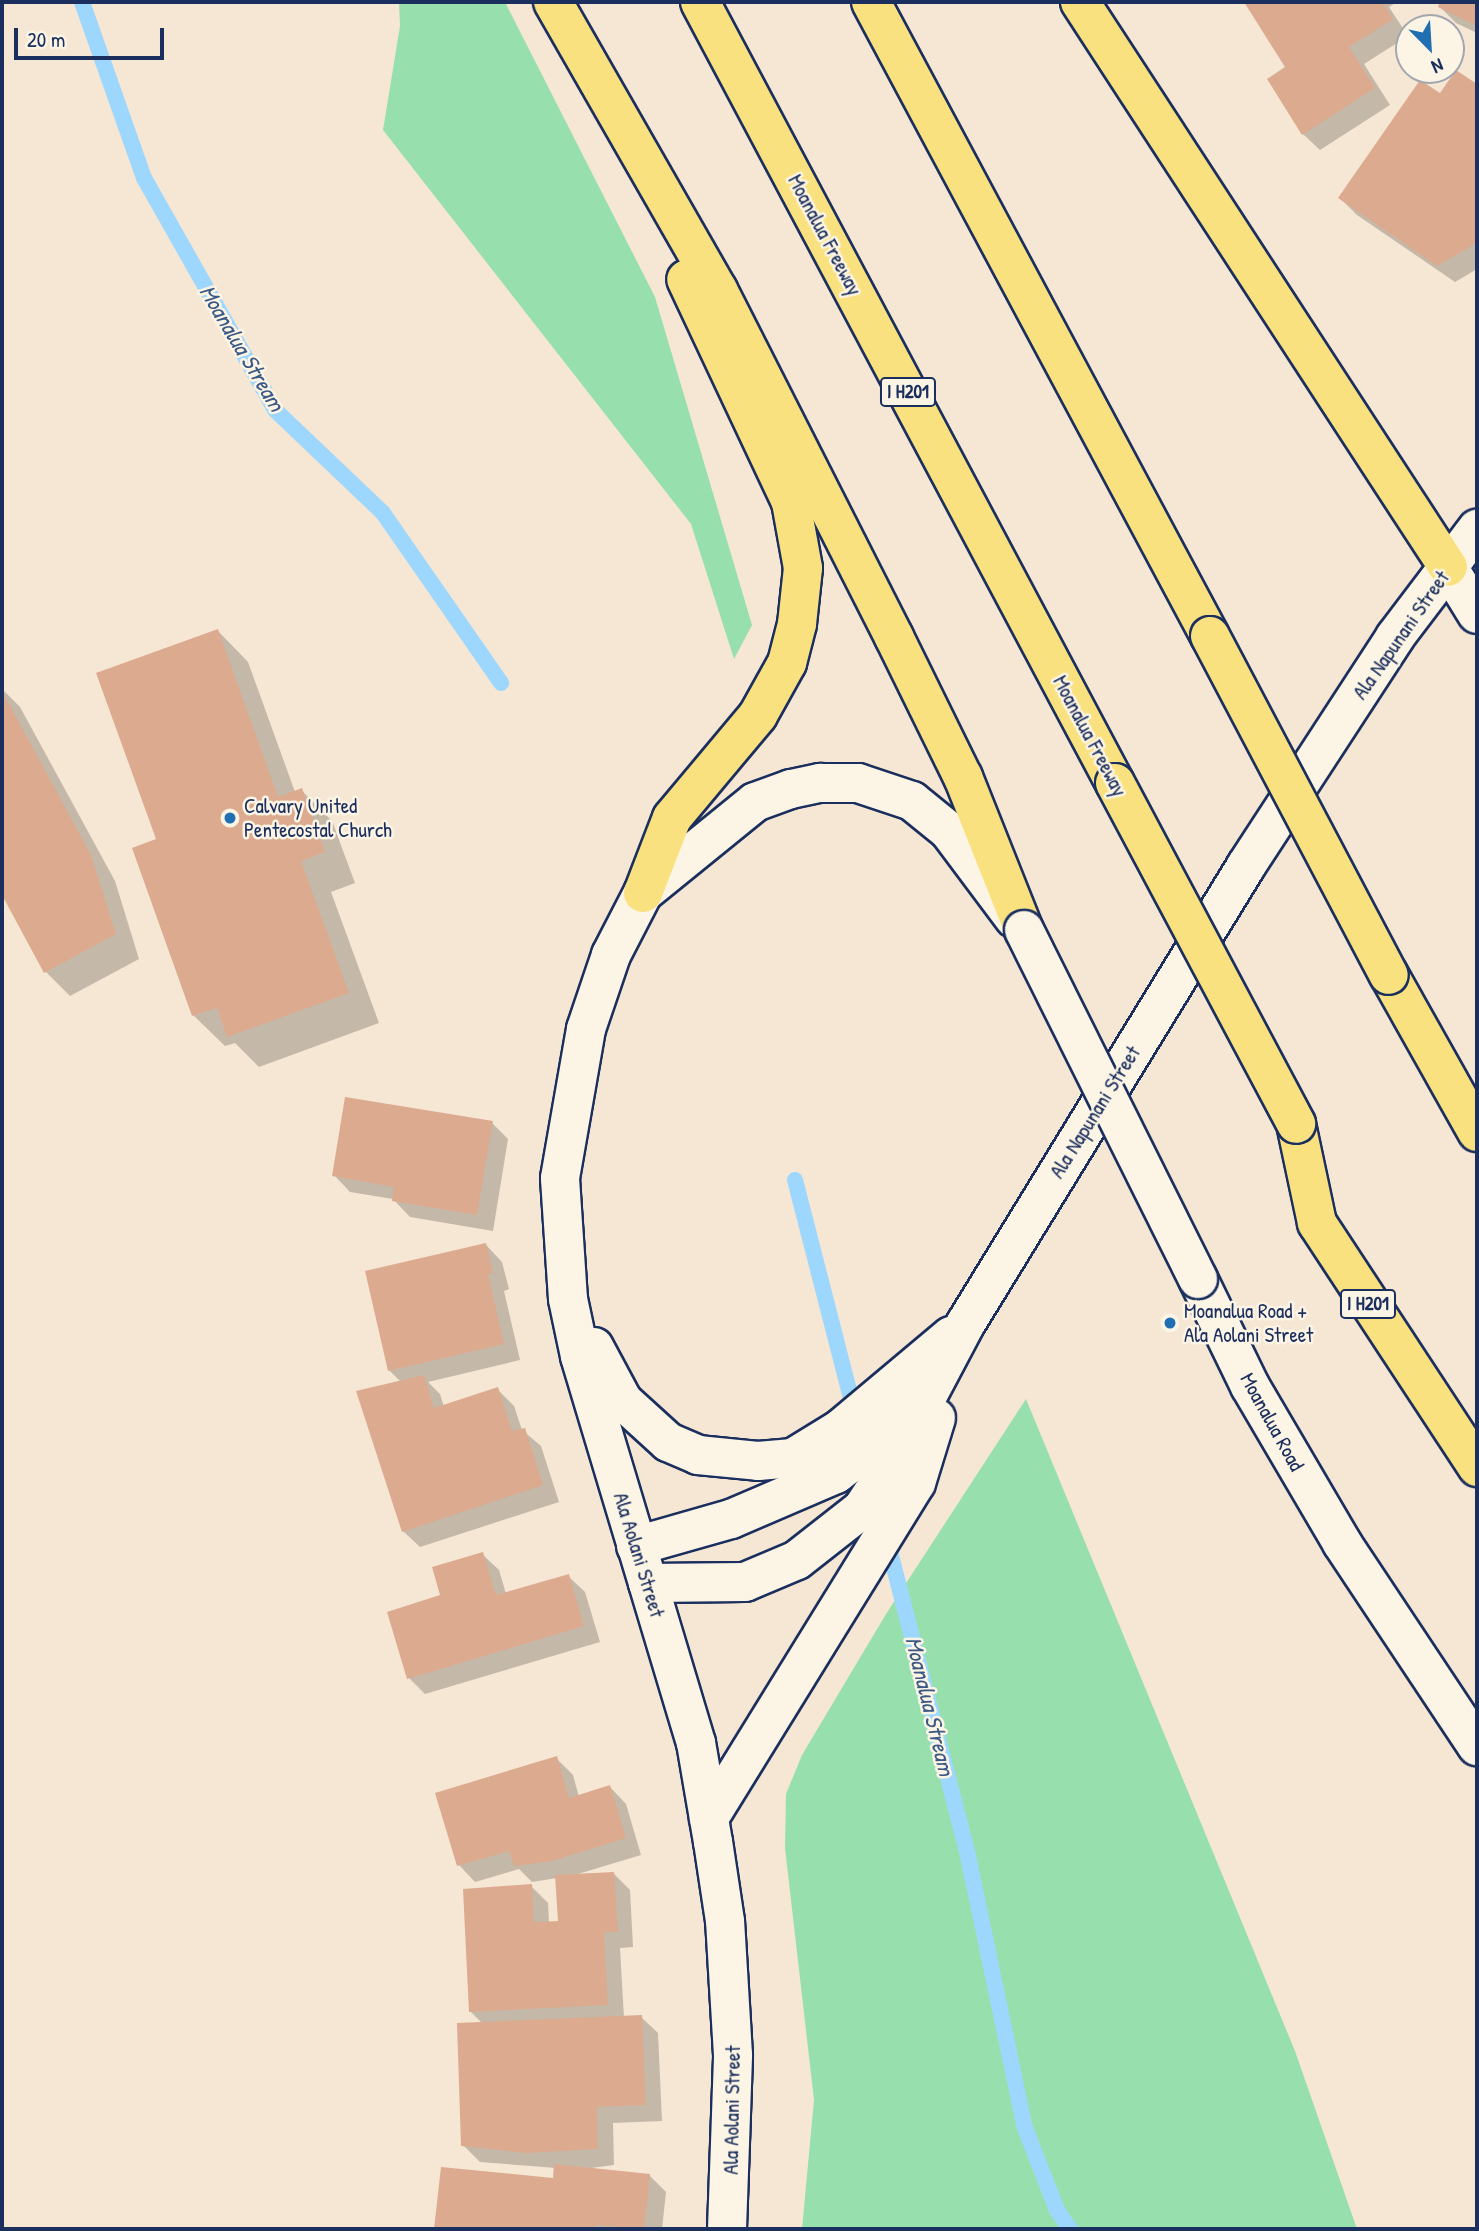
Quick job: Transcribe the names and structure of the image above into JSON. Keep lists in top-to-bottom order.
{
  "streets": {
    "highway": ["Moanalua Freeway", "I H201"],
    "street": ["Ala Napunani Street", "Moanalua Road", "Ala Aolani Street"]
  },
  "crossings": [
    ["Ala Napunani Street", "Ala Aolani Street"],
    ["Moanalua Road", "Ala Aolani Street"]
  ],
  "water": ["Moanalua Stream"],
  "places": ["Calvary United Pentecostal Church", "Moanalua Road + Ala Aolani Street"],
  "scale_bar": "20 m",
  "north": "bottom right"
}
